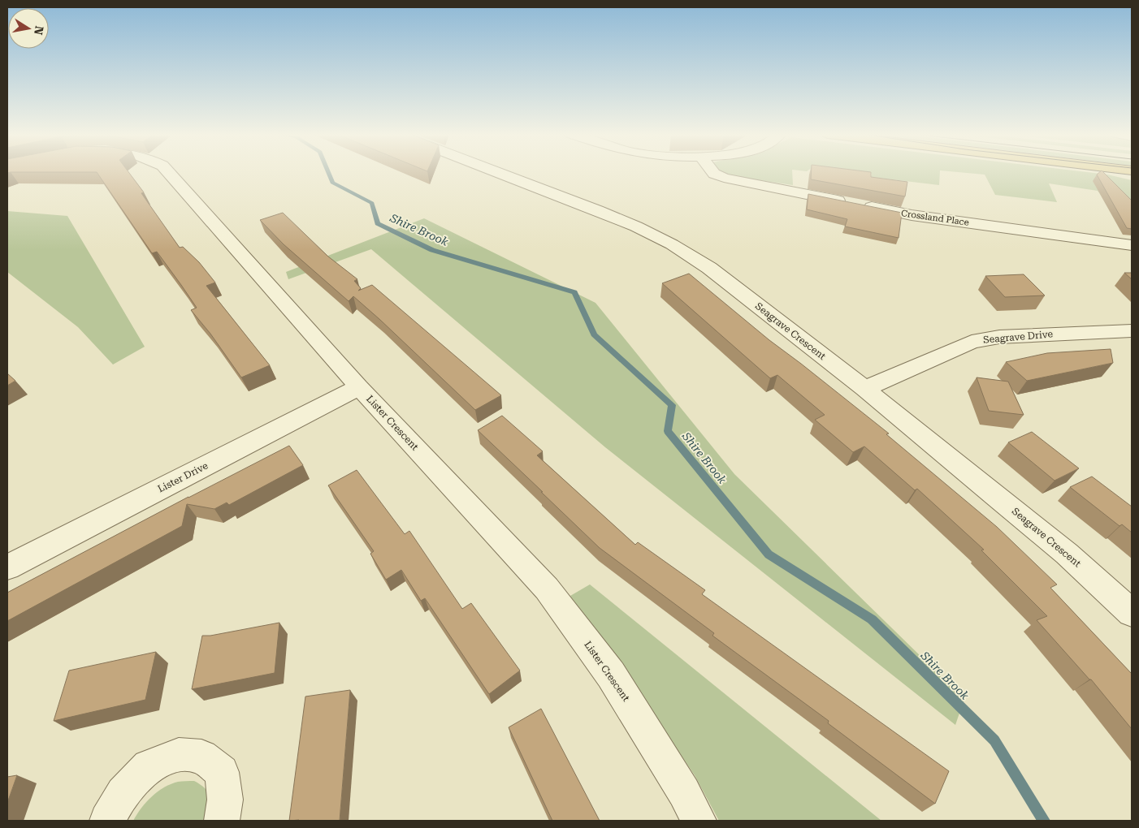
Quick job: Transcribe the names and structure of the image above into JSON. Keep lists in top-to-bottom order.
{
  "streets": {
    "street": [
      "Crossland Place",
      "Seagrave Crescent",
      "Seagrave Drive",
      "Lister Crescent",
      "Lister Drive"
    ]
  },
  "crossings": [
    ["Seagrave Crescent", "Seagrave Drive"],
    ["Lister Crescent", "Lister Drive"]
  ],
  "water": ["Shire Brook"],
  "north": "right"
}
